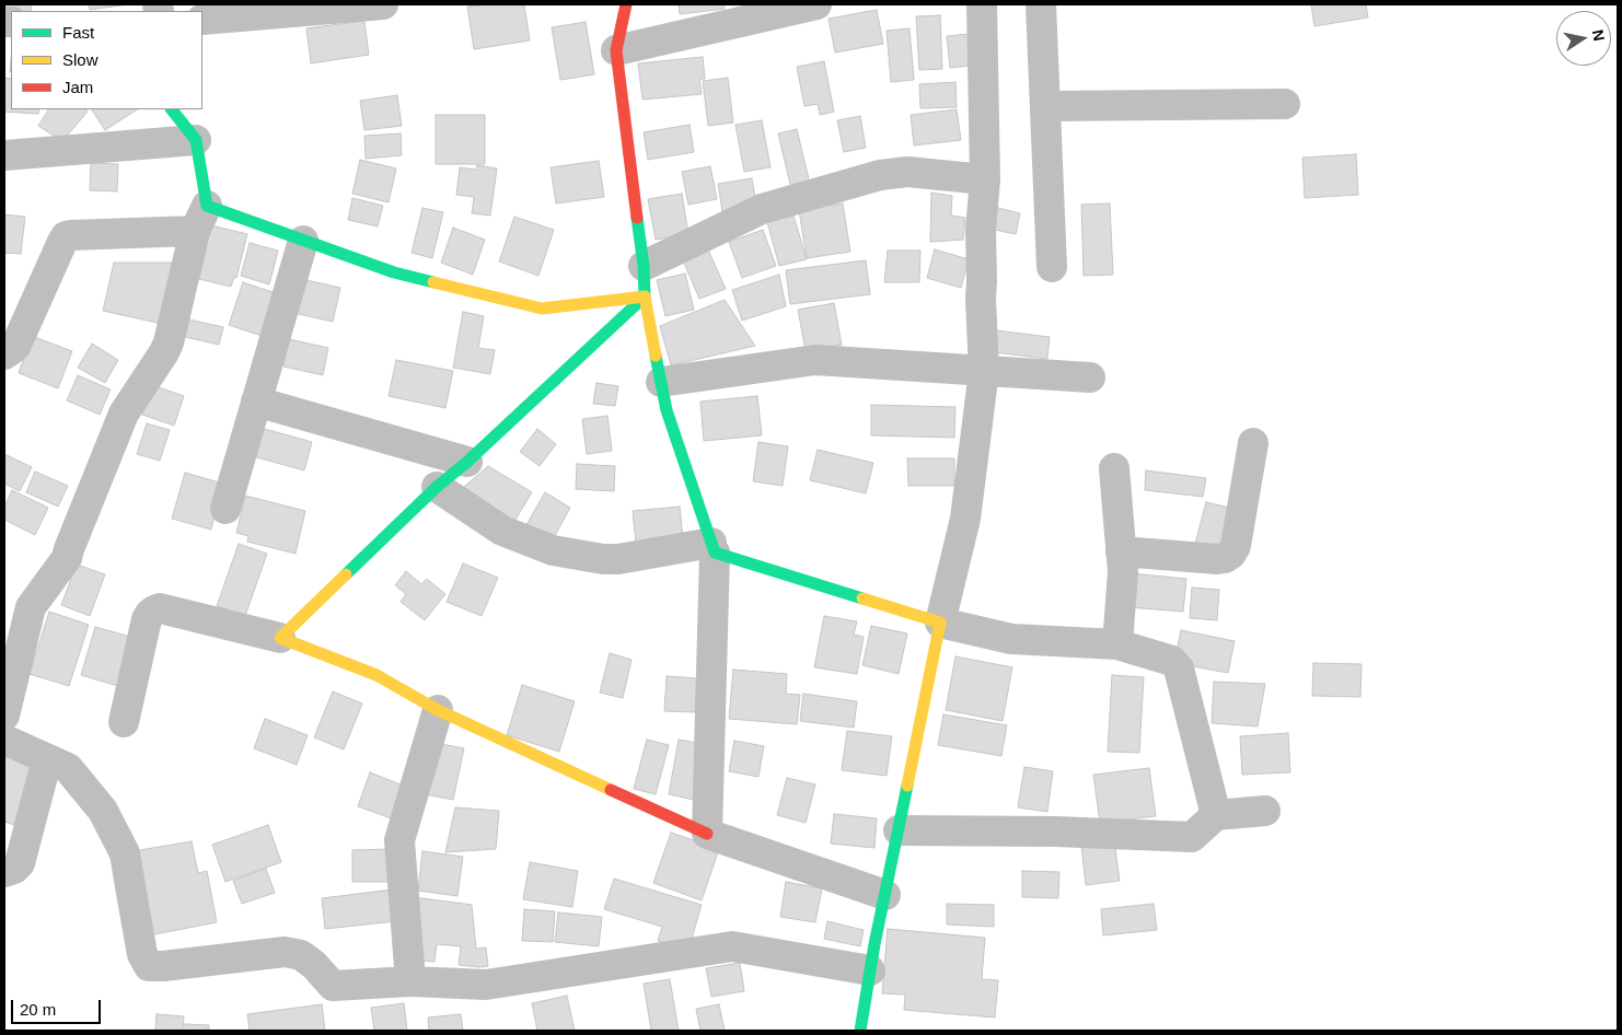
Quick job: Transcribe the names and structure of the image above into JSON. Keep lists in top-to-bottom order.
{
  "legend": ["Fast", "Slow", "Jam"],
  "scale_bar": "20 m",
  "north": "right"
}
